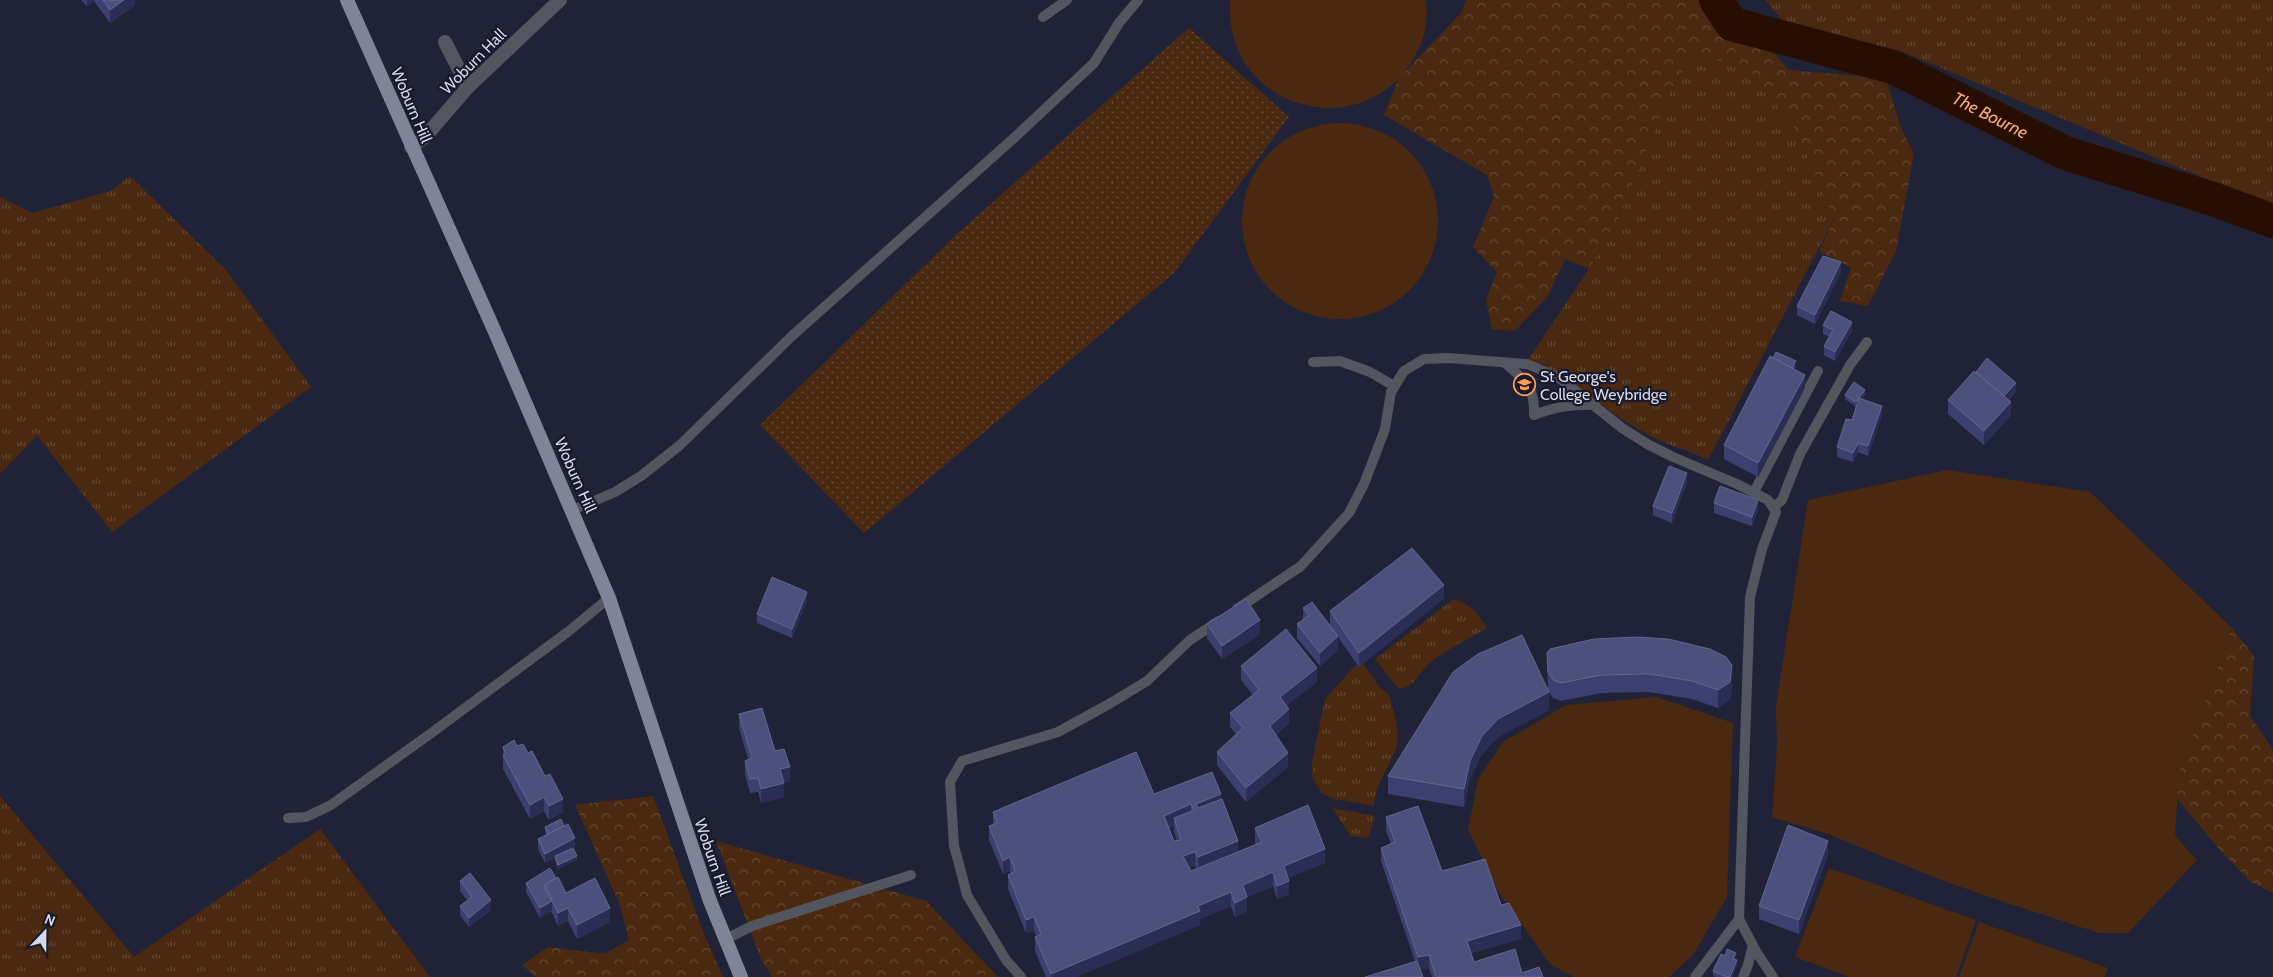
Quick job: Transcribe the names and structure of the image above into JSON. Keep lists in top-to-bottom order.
{
  "streets": {
    "main road": ["Woburn Hill"],
    "street": ["Woburn Hall"]
  },
  "crossings": [
    ["Woburn Hall", "Woburn Hill"]
  ],
  "water": ["The Bourne"],
  "places": {
    "school or university": ["St George's College Weybridge"]
  },
  "north": "top"
}
